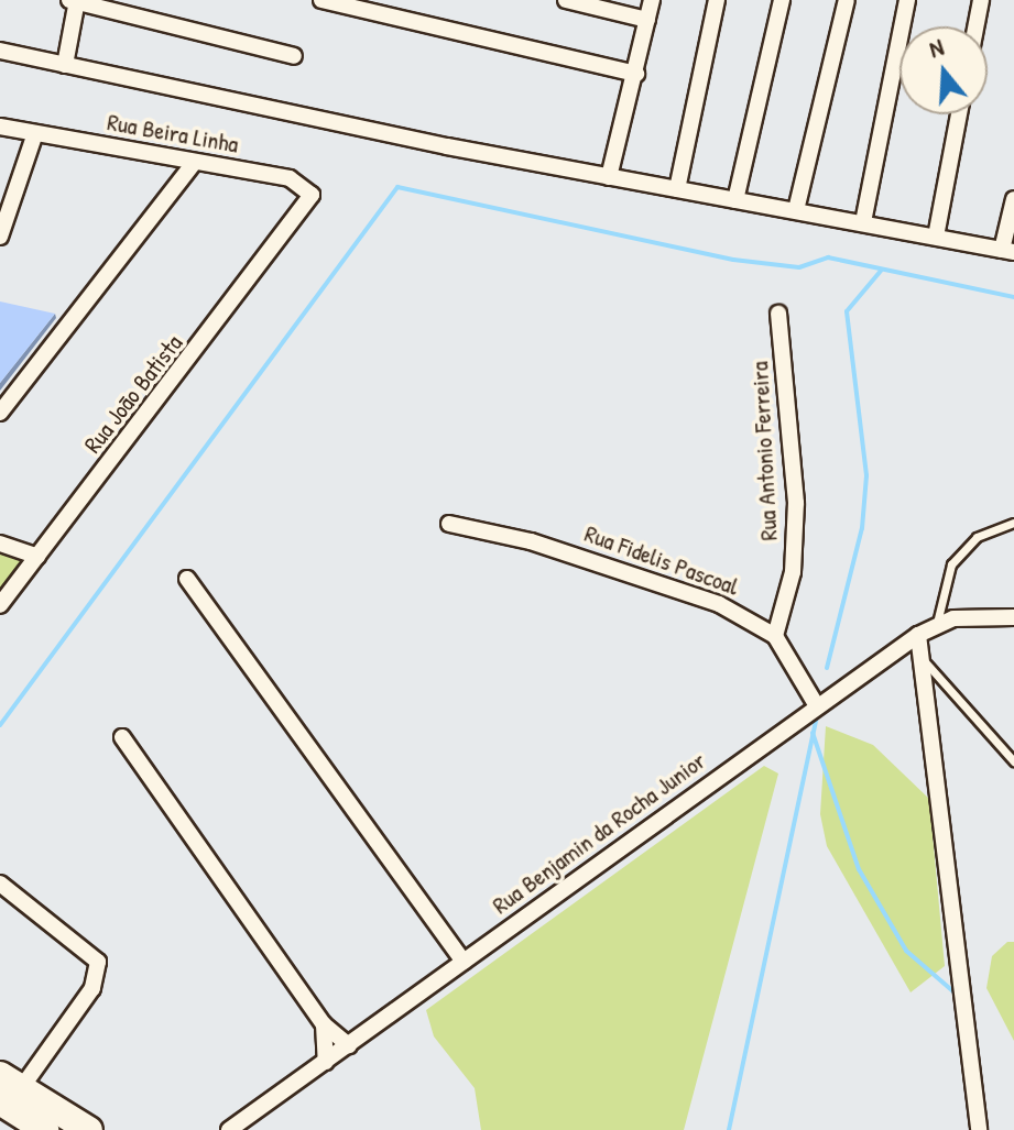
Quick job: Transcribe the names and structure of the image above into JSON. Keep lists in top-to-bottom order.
{
  "streets": {
    "street": [
      "Rua Beira Linha",
      "Rua Joāo Batista",
      "Rua Antonio Ferreira",
      "Rua Fidelis Pascoal",
      "Rua Benjamin da Rocha Junior"
    ]
  },
  "crossings": [
    ["Rua Beira Linha", "Rua Joāo Batista"],
    ["Rua Antonio Ferreira", "Rua Fidelis Pascoal"]
  ],
  "north": "top"
}
